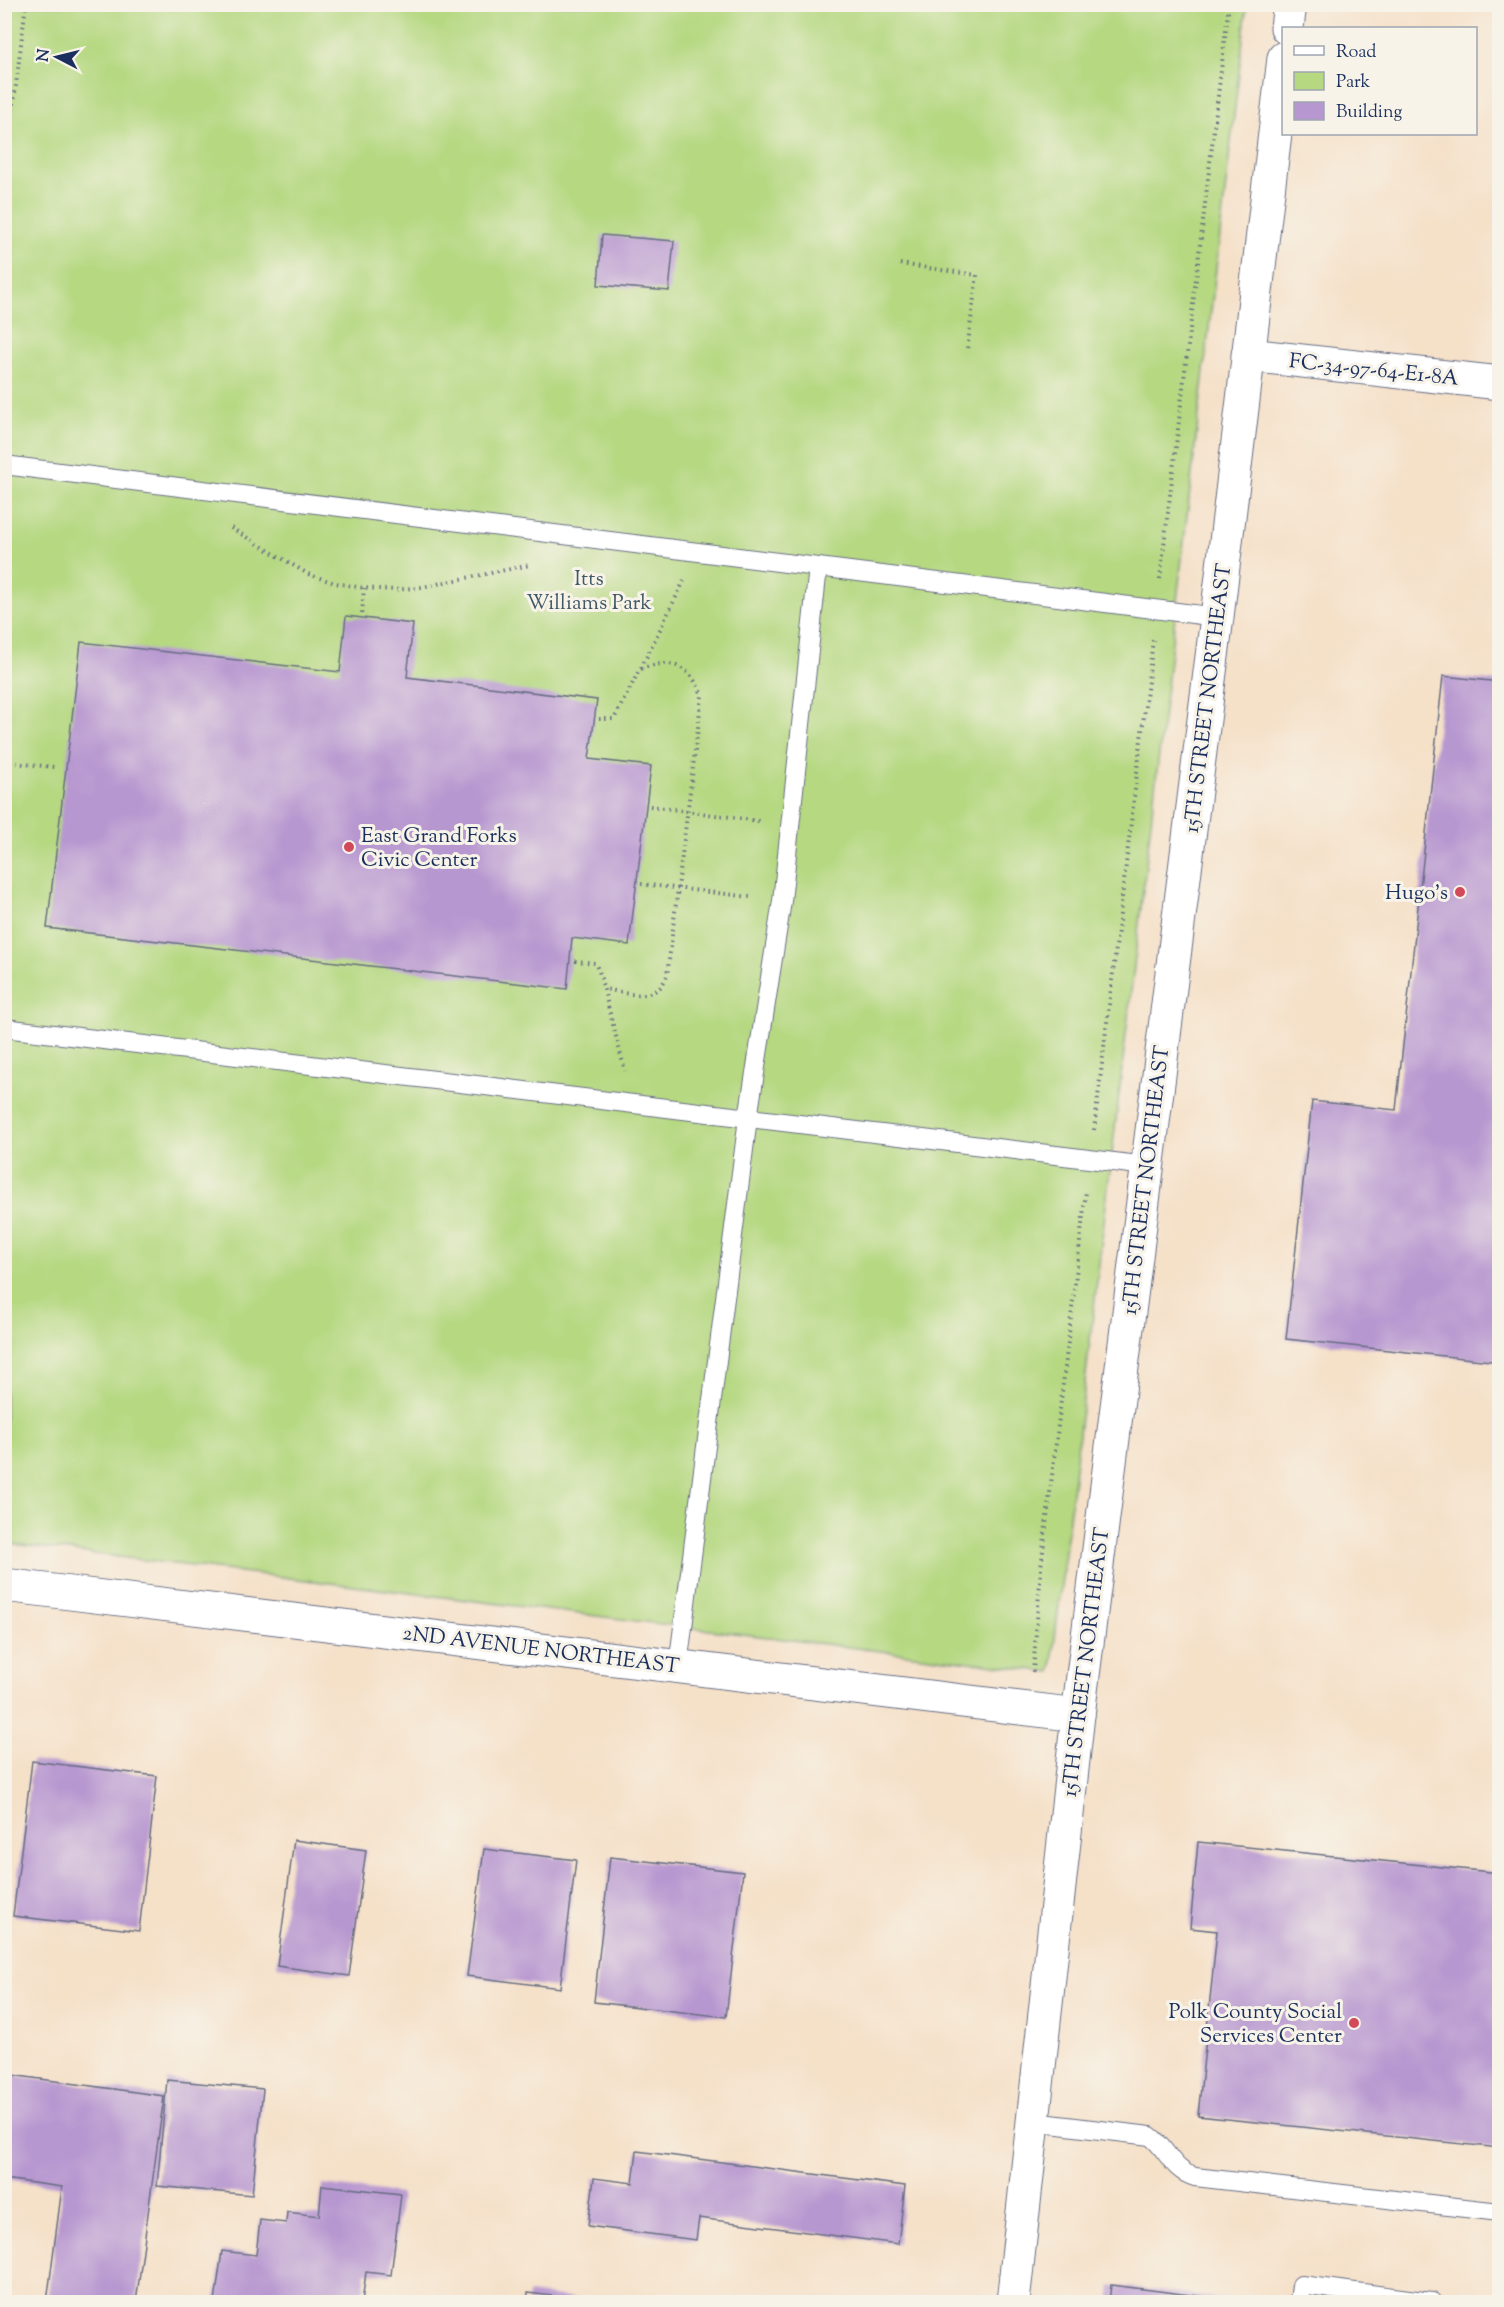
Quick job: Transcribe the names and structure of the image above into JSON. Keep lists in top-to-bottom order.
{
  "streets": {
    "street": ["FC-34-97-64-E1-8A", "15TH STREET NORTHEAST", "2ND AVENUE NORTHEAST"]
  },
  "crossings": [
    ["FC-34-97-64-E1-8A", "15TH STREET NORTHEAST"],
    ["15TH STREET NORTHEAST", "2ND AVENUE NORTHEAST"]
  ],
  "parks": ["Itts Williams Park"],
  "places": ["East Grand Forks Civic Center", "Hugo's", "Polk County Social Services Center"],
  "legend": ["Road", "Park", "Building"],
  "north": "left"
}
